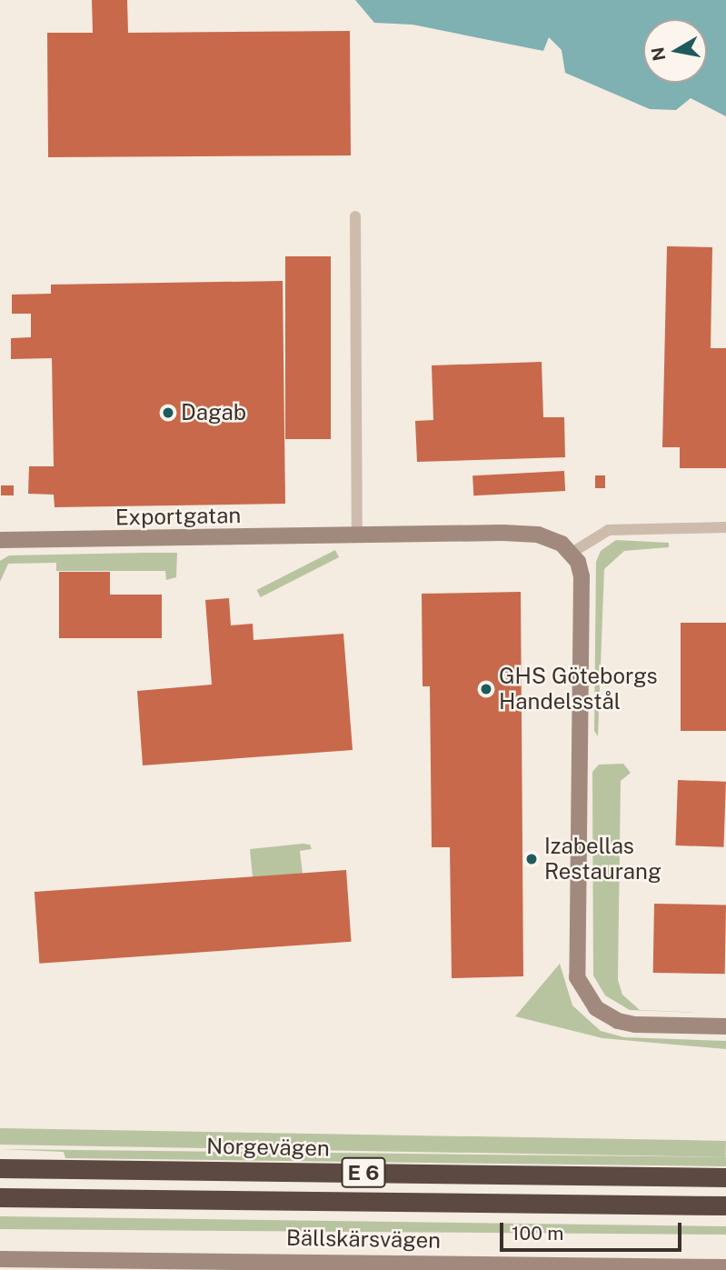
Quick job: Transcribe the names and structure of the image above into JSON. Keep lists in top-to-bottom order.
{
  "streets": {
    "highway": ["Norgevägen", "E 6"],
    "street": ["Exportgatan", "Bällskärsvägen"]
  },
  "places": ["Dagab", "GHS Göteborgs Handelsstål", "Izabellas Restaurang"],
  "scale_bar": "100 m",
  "north": "left"
}
